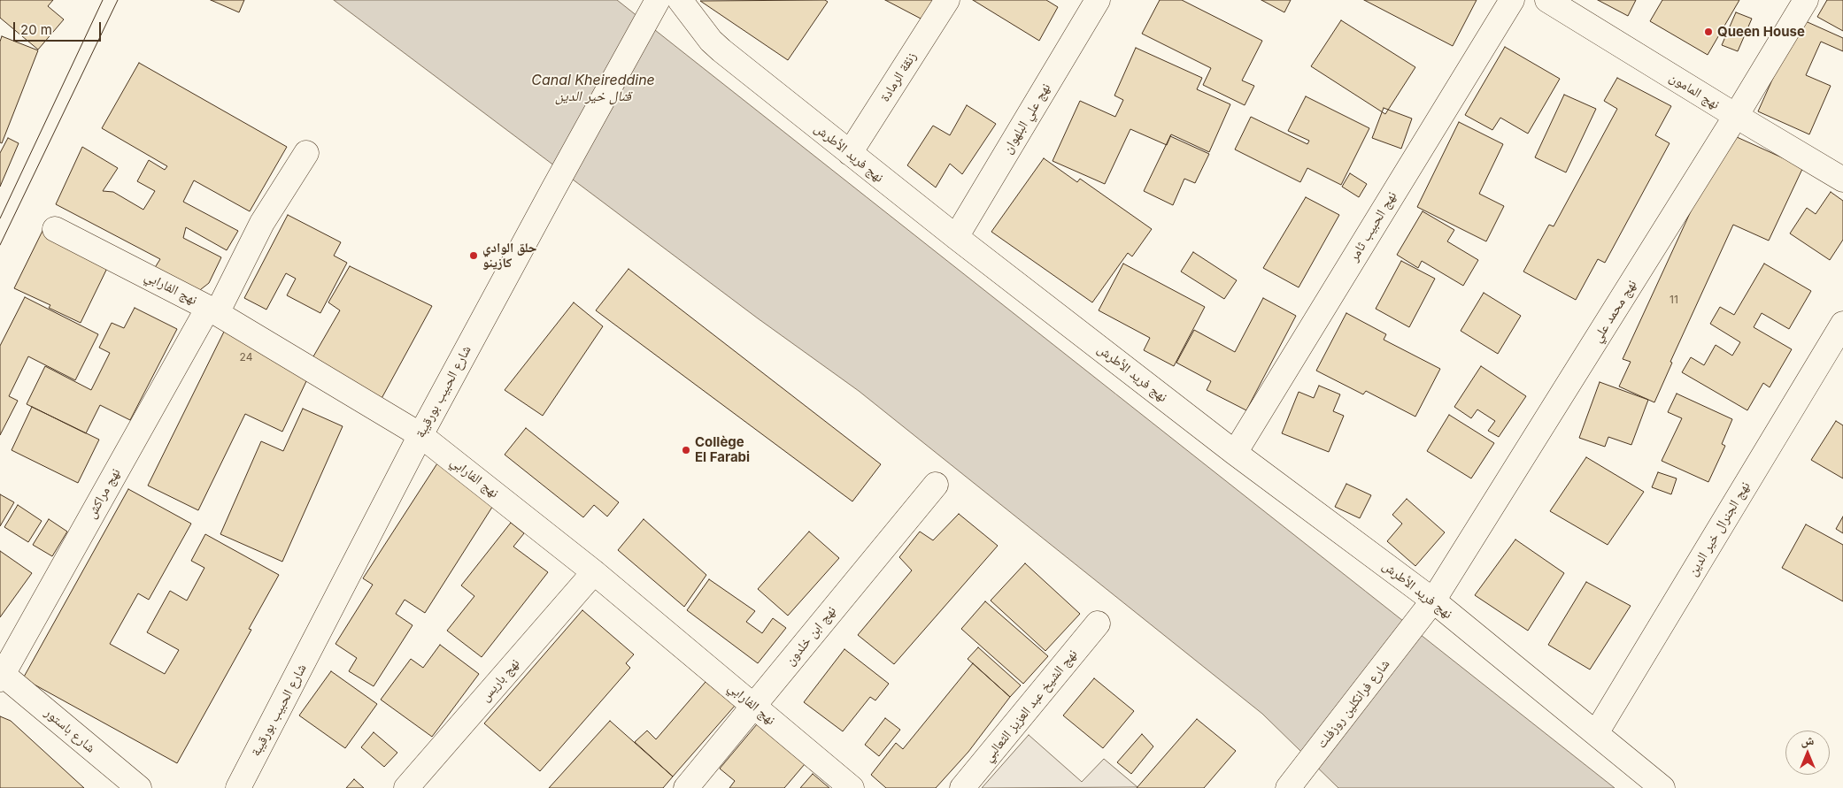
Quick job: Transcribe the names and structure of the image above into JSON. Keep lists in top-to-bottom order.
{
  "streets": {
    "street": [
      "زنقة الرمادة",
      "نهج المامون",
      "نهج علي البلهوان",
      "نهج فريد الأطرش",
      "نهج الحبيب ثامر",
      "نهج الفارابي",
      "نهج محمد علي",
      "شارع الحبيب بورقيبة",
      "نهج مراكش",
      "نهج الجنرال خير الدين",
      "نهج ابن خلدون",
      "نهج باريس",
      "شارع فرانكلين روزفلت",
      "نهج الشيخ عبد العزيز الثعالبي",
      "شارع باستور"
    ]
  },
  "crossings": [
    ["زنقة الرمادة", "نهج فريد الأطرش"],
    ["نهج المامون", "نهج محمد علي"],
    ["نهج علي البلهوان", "نهج فريد الأطرش"],
    ["نهج فريد الأطرش", "نهج الحبيب ثامر"],
    ["نهج فريد الأطرش", "نهج محمد علي"],
    ["نهج فريد الأطرش", "نهج الجنرال خير الدين"],
    ["نهج الفارابي", "شارع الحبيب بورقيبة"],
    ["نهج الفارابي", "نهج مراكش"],
    ["نهج الفارابي", "نهج ابن خلدون"],
    ["نهج الفارابي", "نهج باريس"],
    ["نهج محمد علي", "شارع فرانكلين روزفلت"],
    ["نهج مراكش", "شارع باستور"]
  ],
  "water": ["Canal Kheireddine قنال خير الدين"],
  "places": ["Queen House", "حلق الوادي كازينو", "Collège El Farabi"],
  "house_numbers": ["11", "24"],
  "scale_bar": "20 m",
  "north": "top"
}
